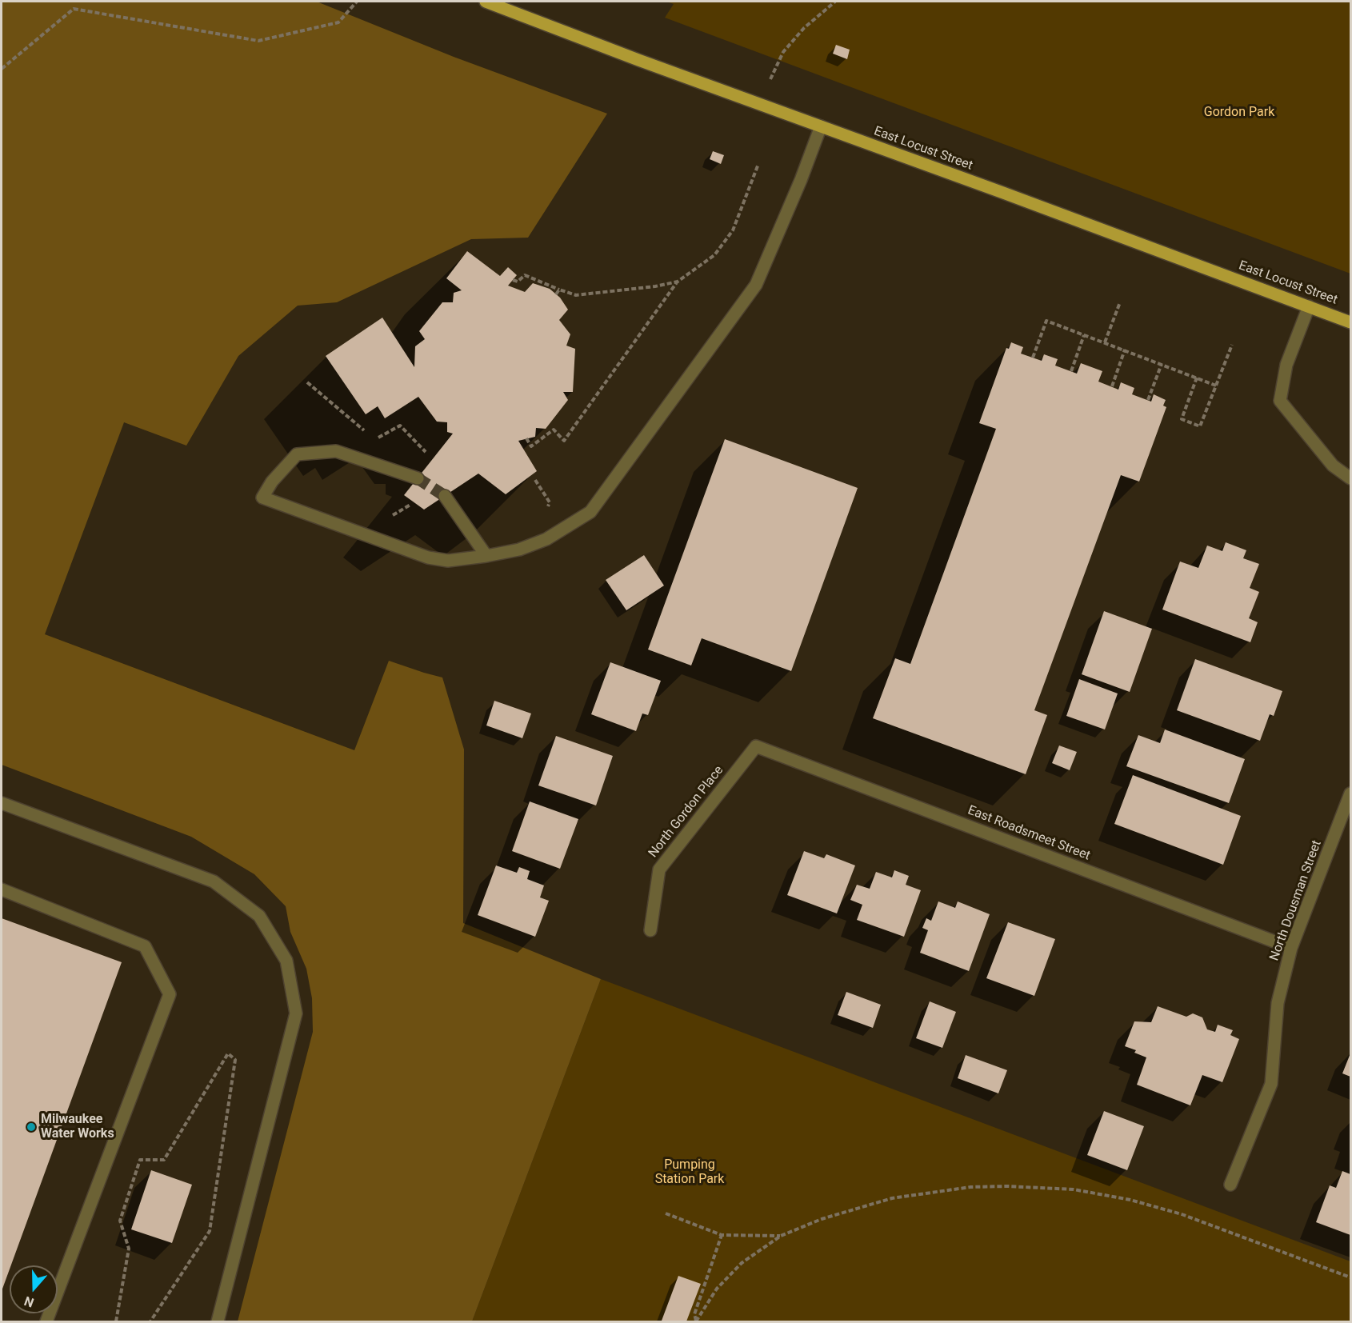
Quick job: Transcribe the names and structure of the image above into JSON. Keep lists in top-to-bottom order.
{
  "streets": {
    "main road": ["East Locust Street"],
    "street": ["North Gordon Place", "East Roadsmeet Street", "North Dousman Street"]
  },
  "crossings": [
    ["North Gordon Place", "East Roadsmeet Street"],
    ["East Roadsmeet Street", "North Dousman Street"]
  ],
  "parks": ["Gordon Park", "Pumping Station Park"],
  "places": ["Milwaukee Water Works"],
  "north": "bottom"
}
